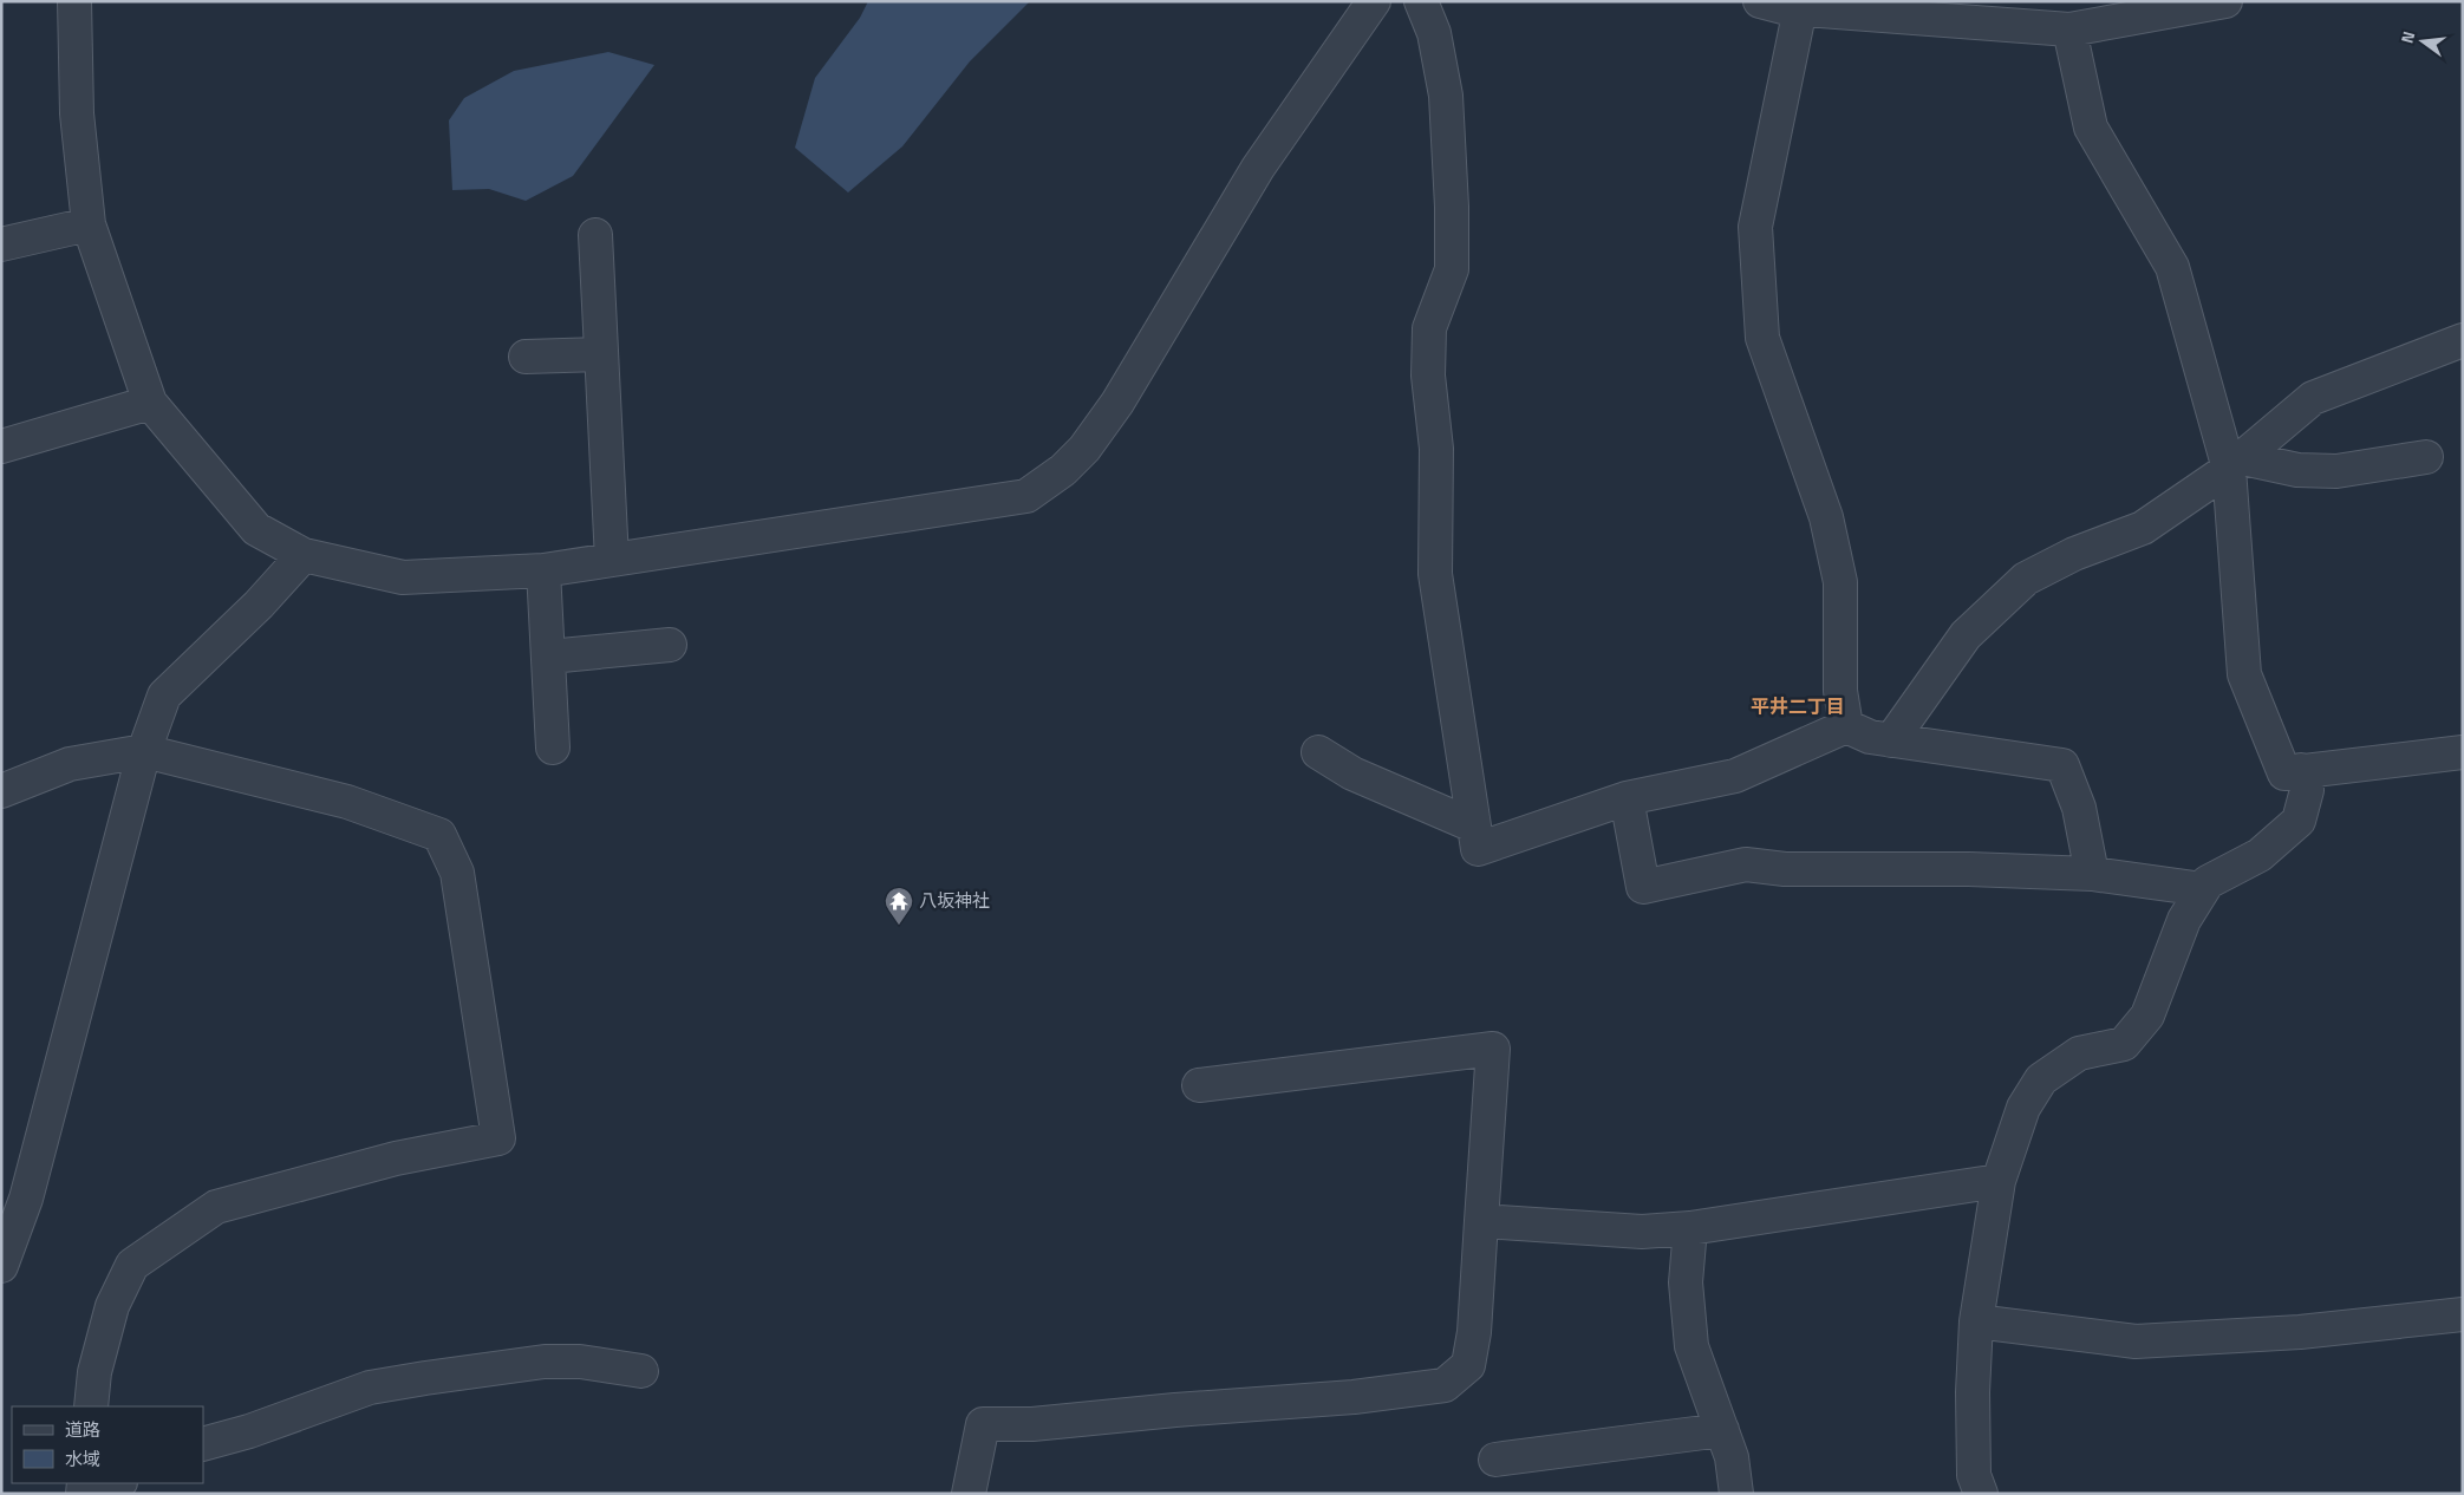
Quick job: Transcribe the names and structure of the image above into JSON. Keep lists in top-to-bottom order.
{
  "districts": ["平井二丁目"],
  "places": {
    "temple": ["八坂神社"]
  },
  "legend": ["道路", "水域"],
  "north": "left"
}
